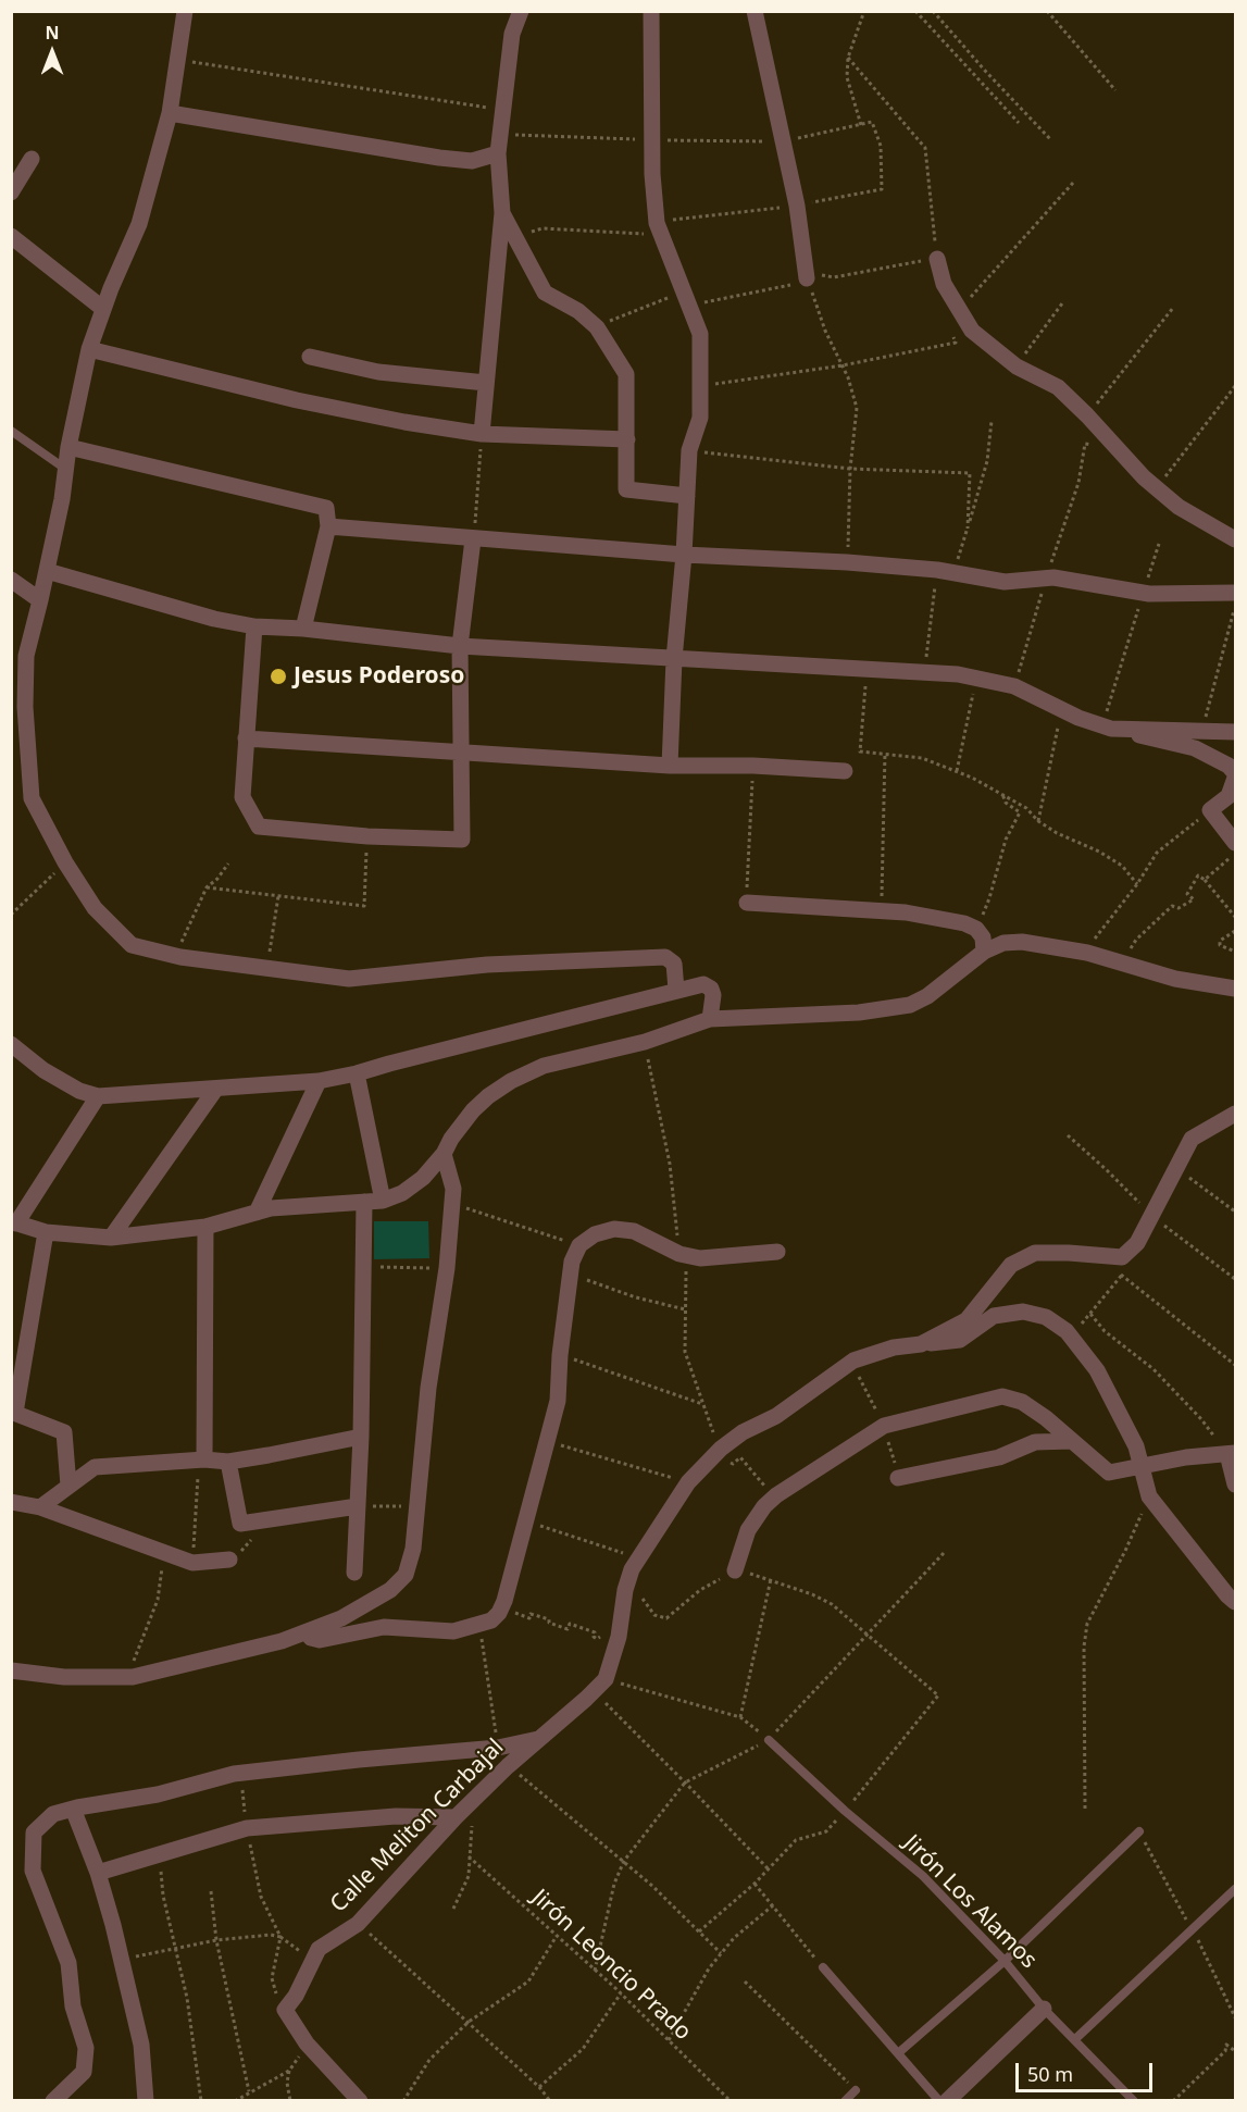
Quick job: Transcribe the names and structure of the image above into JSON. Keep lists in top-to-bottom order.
{
  "streets": {
    "street": ["Calle Meliton Carbajal"],
    "lane": ["Jirón Los Alamos"],
    "path": ["Jirón Leoncio Prado"]
  },
  "places": ["Jesus Poderoso"],
  "scale_bar": "50 m",
  "north": "top"
}
